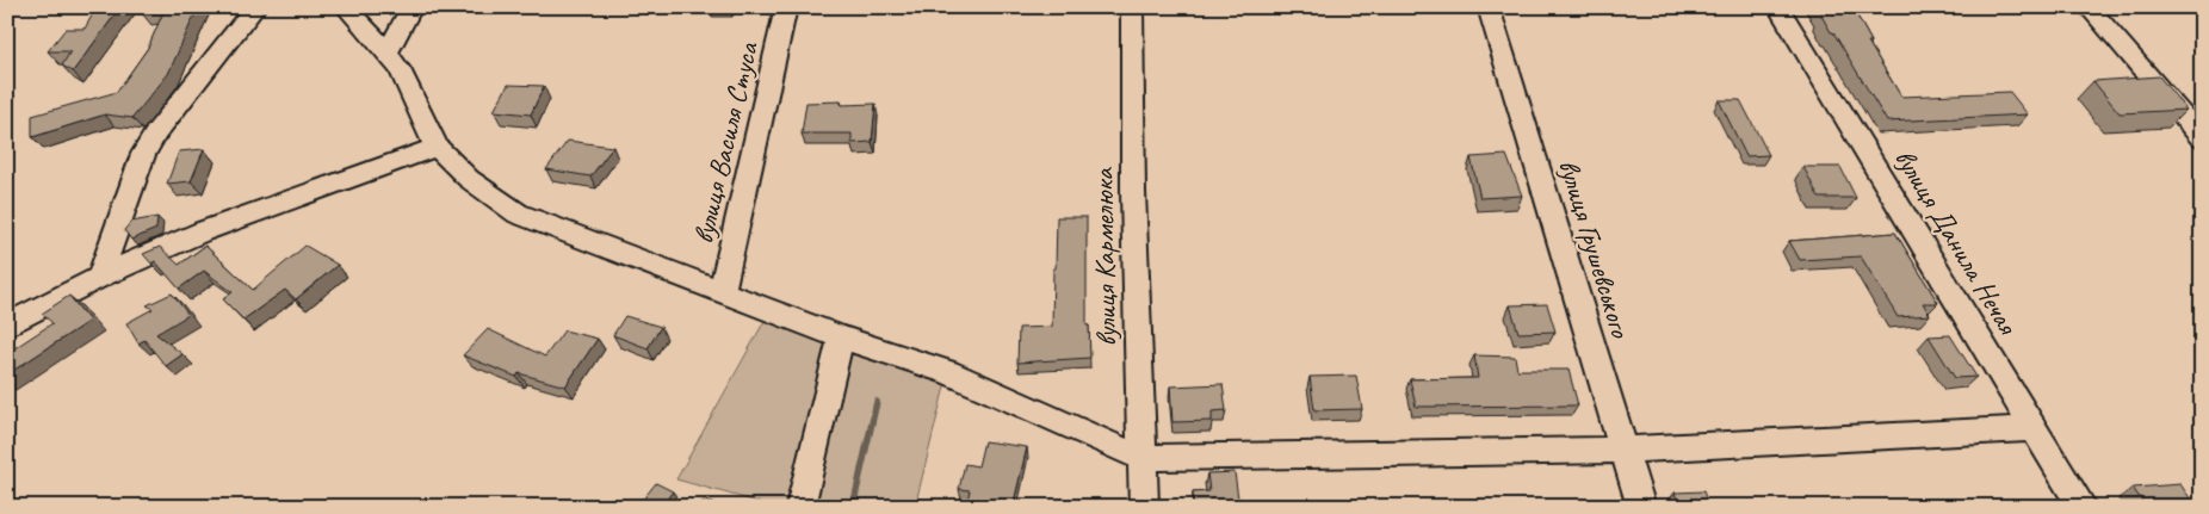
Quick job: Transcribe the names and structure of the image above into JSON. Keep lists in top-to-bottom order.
{
  "streets": {
    "street": [
      "вулиця Василя Стуса",
      "вулиця Данила Нечая",
      "вулиця Грушевського",
      "вулиця Кармелюка"
    ]
  }
}
